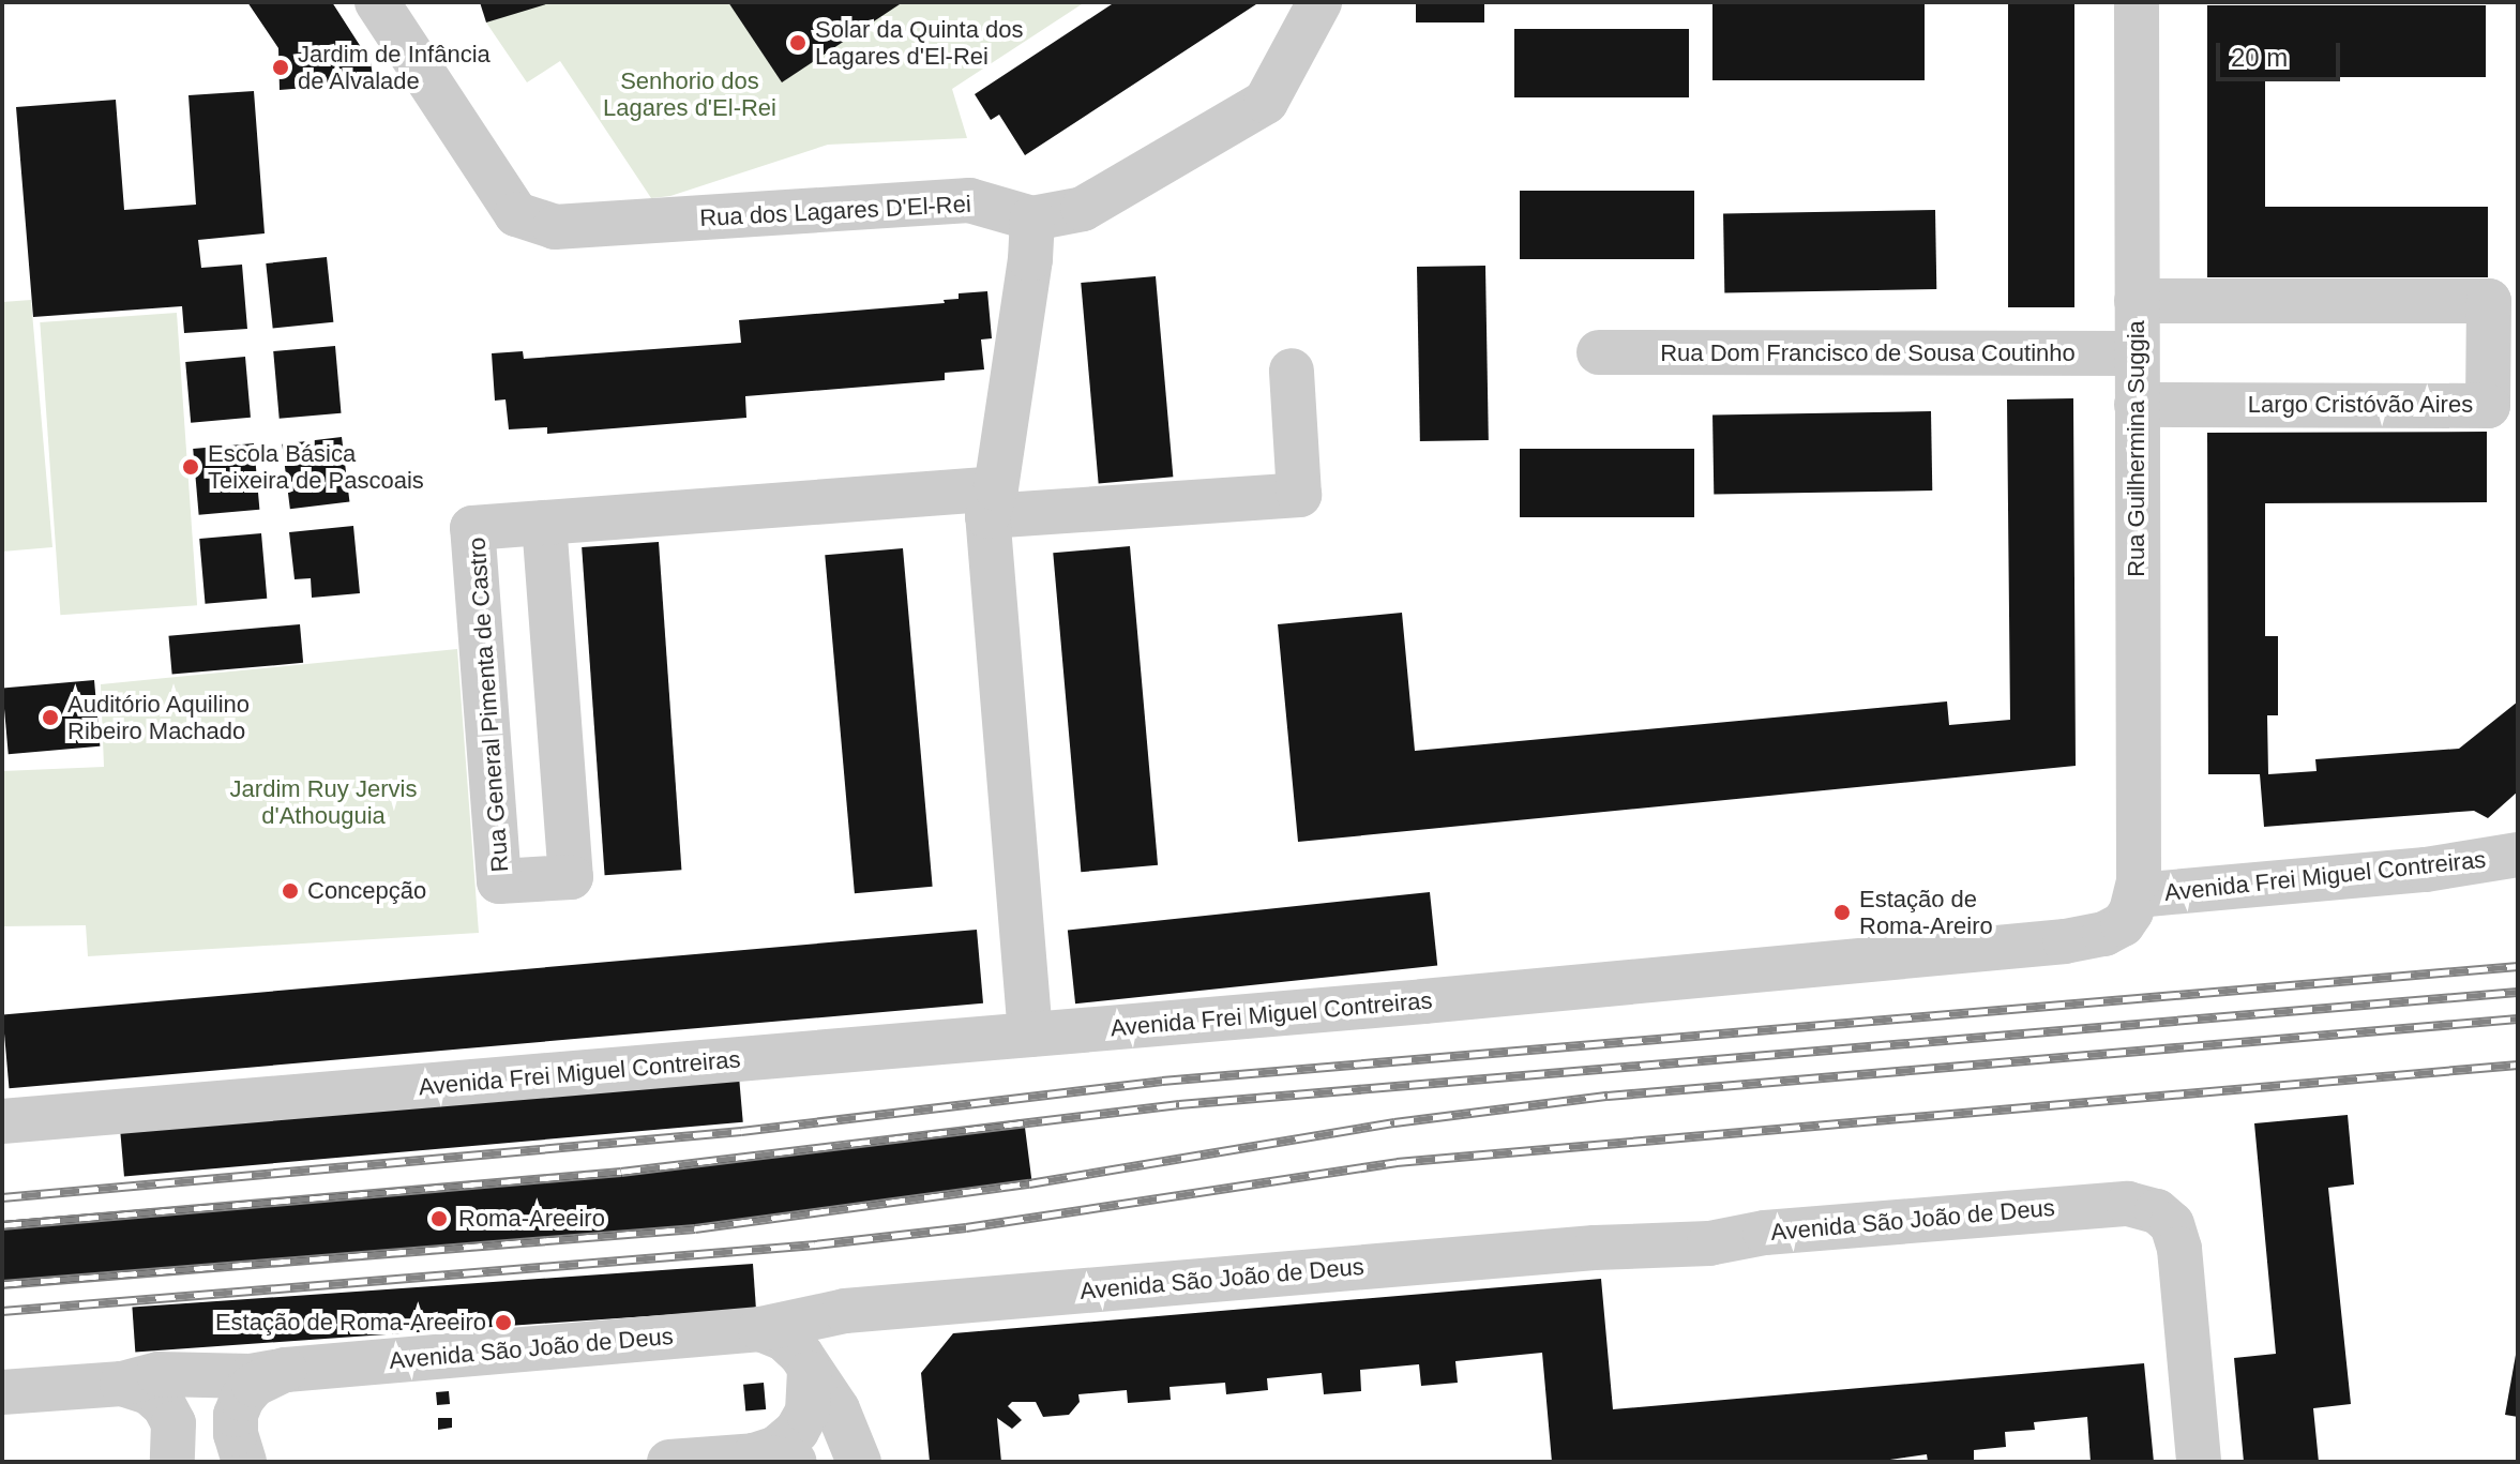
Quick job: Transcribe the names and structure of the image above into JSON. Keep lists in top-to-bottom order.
{
  "streets": {
    "street": [
      "Rua dos Lagares D'El-Rei",
      "Rua Dom Francisco de Sousa Coutinho",
      "Largo Cristóvão Aires",
      "Rua Guilhermina Suggia",
      "Rua General Pimenta de Castro",
      "Avenida Frei Miguel Contreiras",
      "Avenida São João de Deus"
    ]
  },
  "crossings": [
    ["Rua Dom Francisco de Sousa Coutinho", "Rua Guilhermina Suggia"],
    ["Largo Cristóvão Aires", "Rua Guilhermina Suggia"],
    ["Rua Guilhermina Suggia", "Avenida Frei Miguel Contreiras"]
  ],
  "parks": ["Senhorio dos Lagares d'El-Rei", "Jardim Ruy Jervis d'Athouguia"],
  "places": [
    "Solar da Quinta dos Lagares d'El-Rei",
    "Jardim de Infância de Alvalade",
    "Escola Básica Teixeira de Pascoais",
    "Auditório Aquilino Ribeiro Machado",
    "Concepção",
    "Estação de Roma-Areiro",
    "Roma-Areeiro",
    "Estação de Roma-Areeiro"
  ],
  "scale_bar": "20 m"
}
